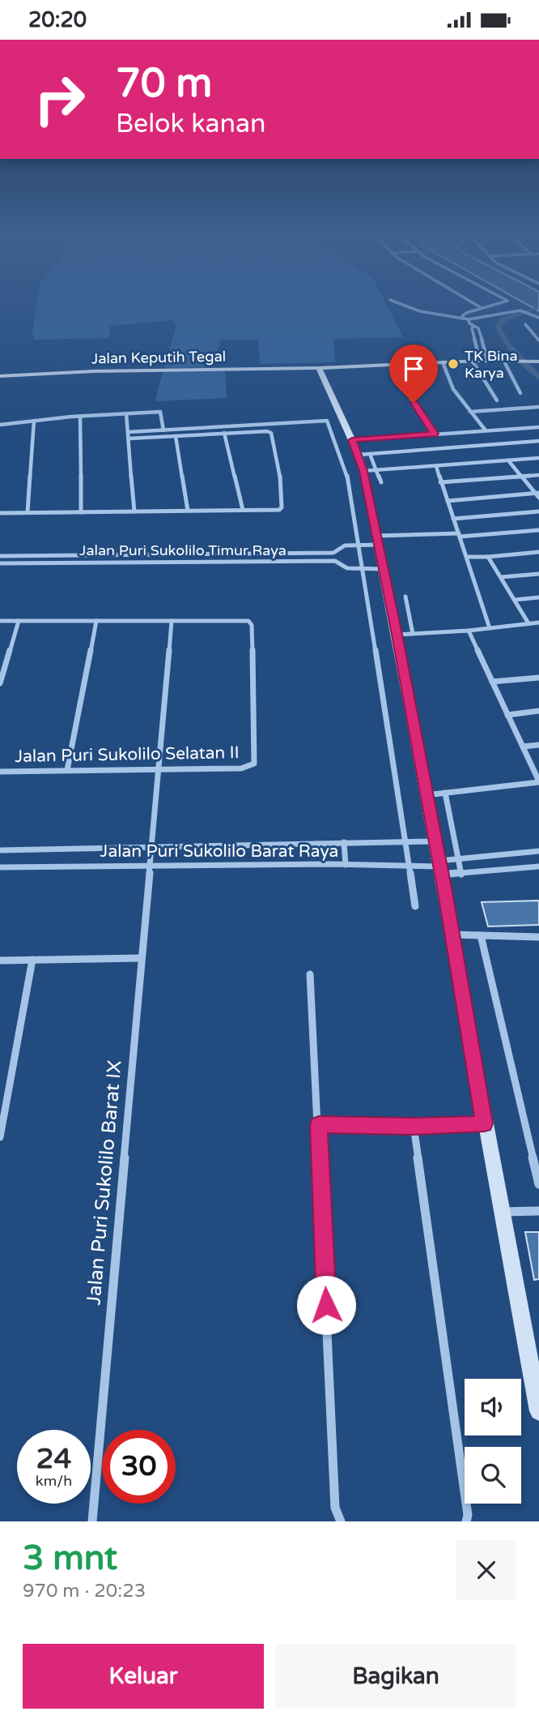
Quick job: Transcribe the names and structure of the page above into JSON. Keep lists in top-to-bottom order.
{
  "streets": {
    "main road": ["Jalan Keputih Tegal"],
    "street": [
      "Jalan Puri Sukolilo Timur Raya",
      "Jalan Puri Sukolilo Selatan II",
      "Jalan Puri Sukolilo Barat Raya",
      "Jalan Puri Sukolilo Barat IX"
    ]
  },
  "crossings": [
    ["Jalan Puri Sukolilo Selatan II", "Jalan Puri Sukolilo Barat IX"],
    ["Jalan Puri Sukolilo Barat Raya", "Jalan Puri Sukolilo Barat IX"]
  ],
  "places": ["TK Bina Karya"],
  "page": {
    "status": "20:20",
    "turn": ["70 m", "Belok kanan"],
    "speed": "24 km/h",
    "limit": "30",
    "heading": ["3 mnt", "970 m · 20:23"],
    "buttons": ["Keluar", "Bagikan"]
  }
}
